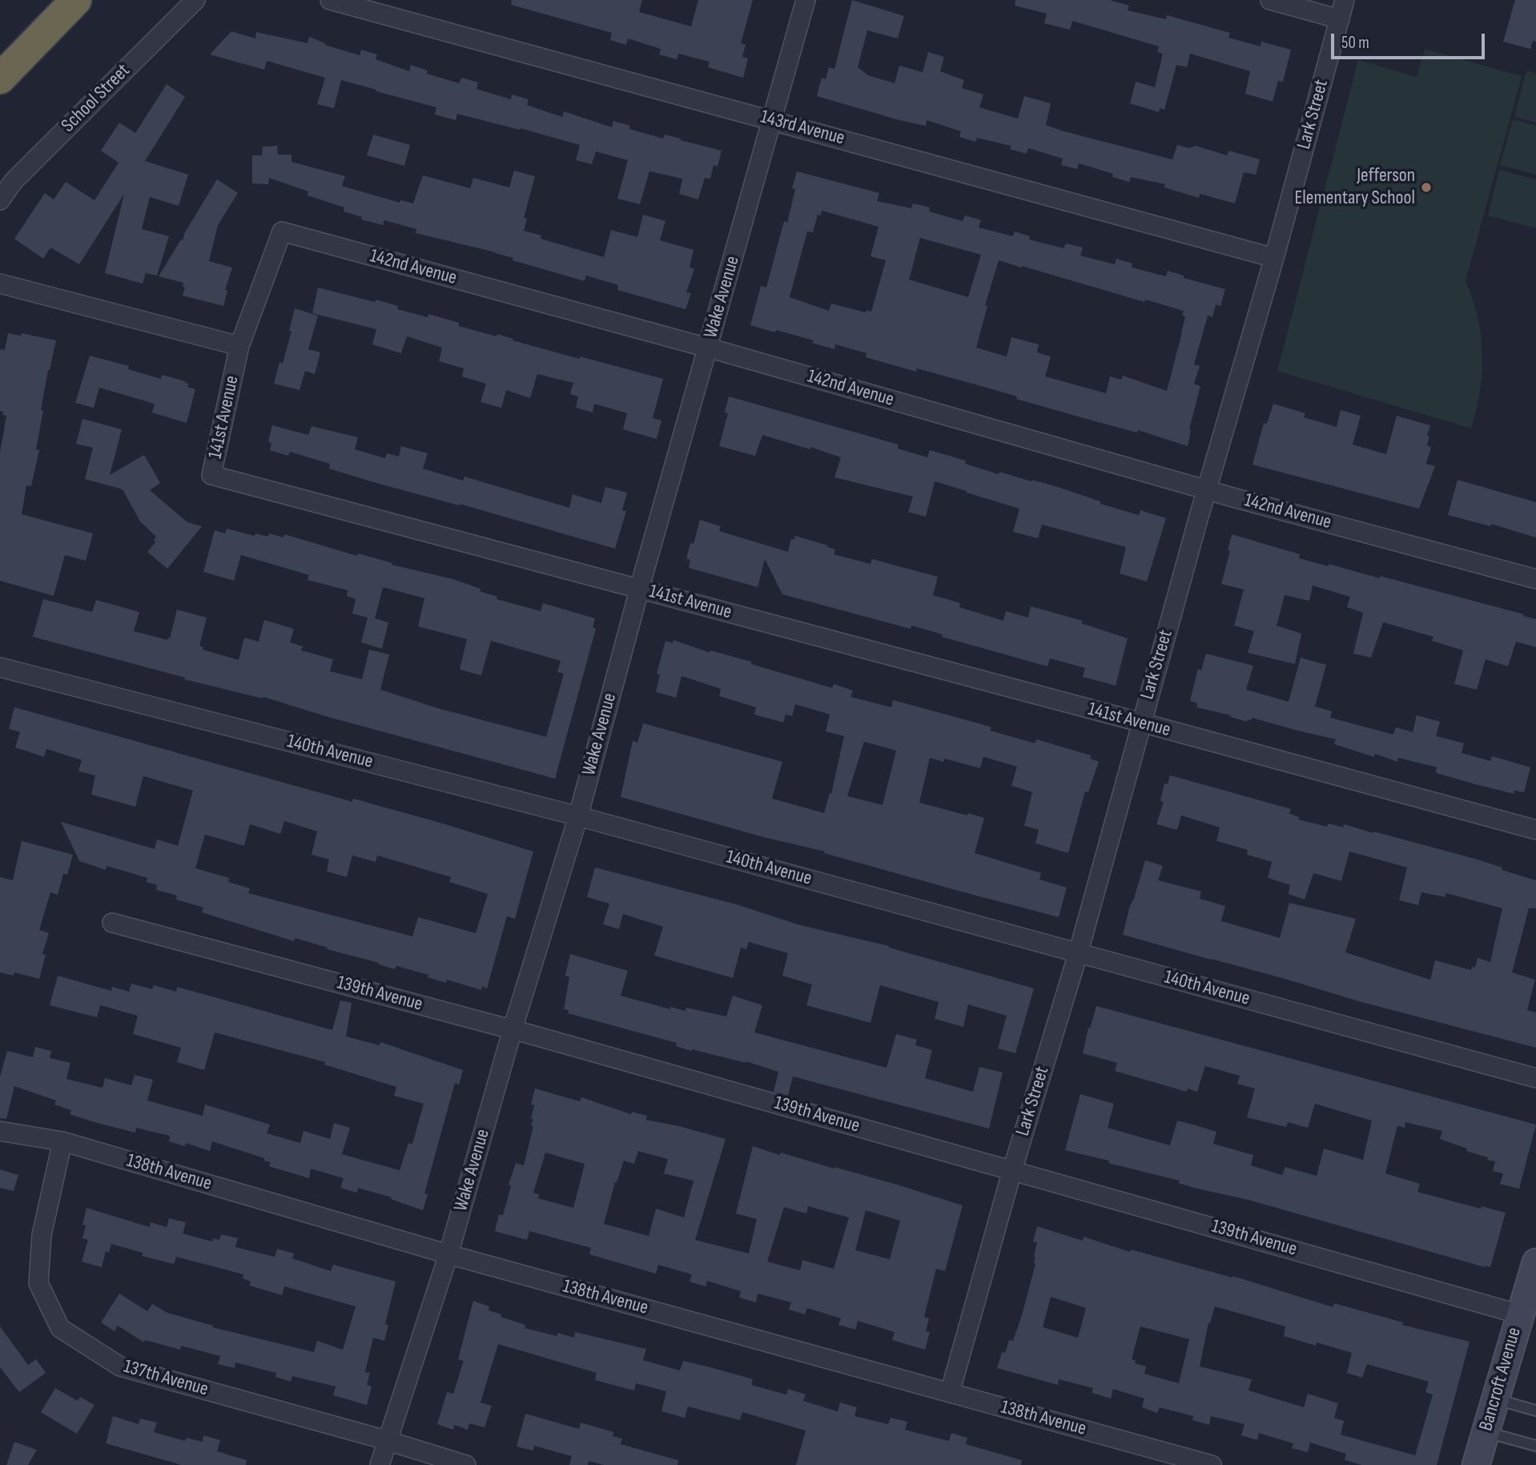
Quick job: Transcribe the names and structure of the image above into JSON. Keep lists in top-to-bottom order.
{
  "streets": {
    "main road": ["Bancroft Avenue"],
    "street": [
      "School Street",
      "Lark Street",
      "143rd Avenue",
      "142nd Avenue",
      "Wake Avenue",
      "141st Avenue",
      "140th Avenue",
      "139th Avenue",
      "138th Avenue",
      "137th Avenue"
    ]
  },
  "crossings": [
    ["Lark Street", "143rd Avenue"],
    ["Lark Street", "142nd Avenue"],
    ["Lark Street", "141st Avenue"],
    ["Lark Street", "140th Avenue"],
    ["Lark Street", "139th Avenue"],
    ["Lark Street", "138th Avenue"],
    ["143rd Avenue", "Wake Avenue"],
    ["142nd Avenue", "Wake Avenue"],
    ["142nd Avenue", "141st Avenue"],
    ["Wake Avenue", "141st Avenue"],
    ["Wake Avenue", "140th Avenue"],
    ["Wake Avenue", "139th Avenue"],
    ["Wake Avenue", "138th Avenue"],
    ["Wake Avenue", "137th Avenue"],
    ["139th Avenue", "Bancroft Avenue"],
    ["138th Avenue", "137th Avenue"]
  ],
  "places": ["Jefferson Elementary School"],
  "scale_bar": "50 m"
}
